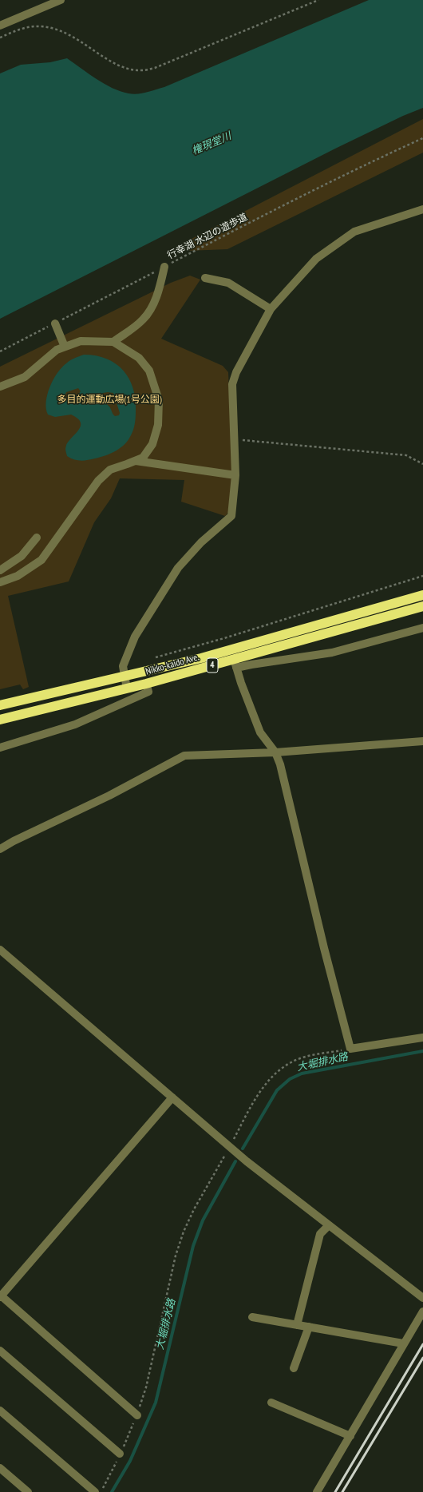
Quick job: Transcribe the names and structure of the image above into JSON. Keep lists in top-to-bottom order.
{
  "streets": {
    "highway": ["Nikko-kaido Ave.", "4"],
    "path": ["行幸湖 水辺の遊歩道"]
  },
  "water": ["権現堂川", "大堀排水路"],
  "parks": ["多目的運動広場(1号公園)"]
}
